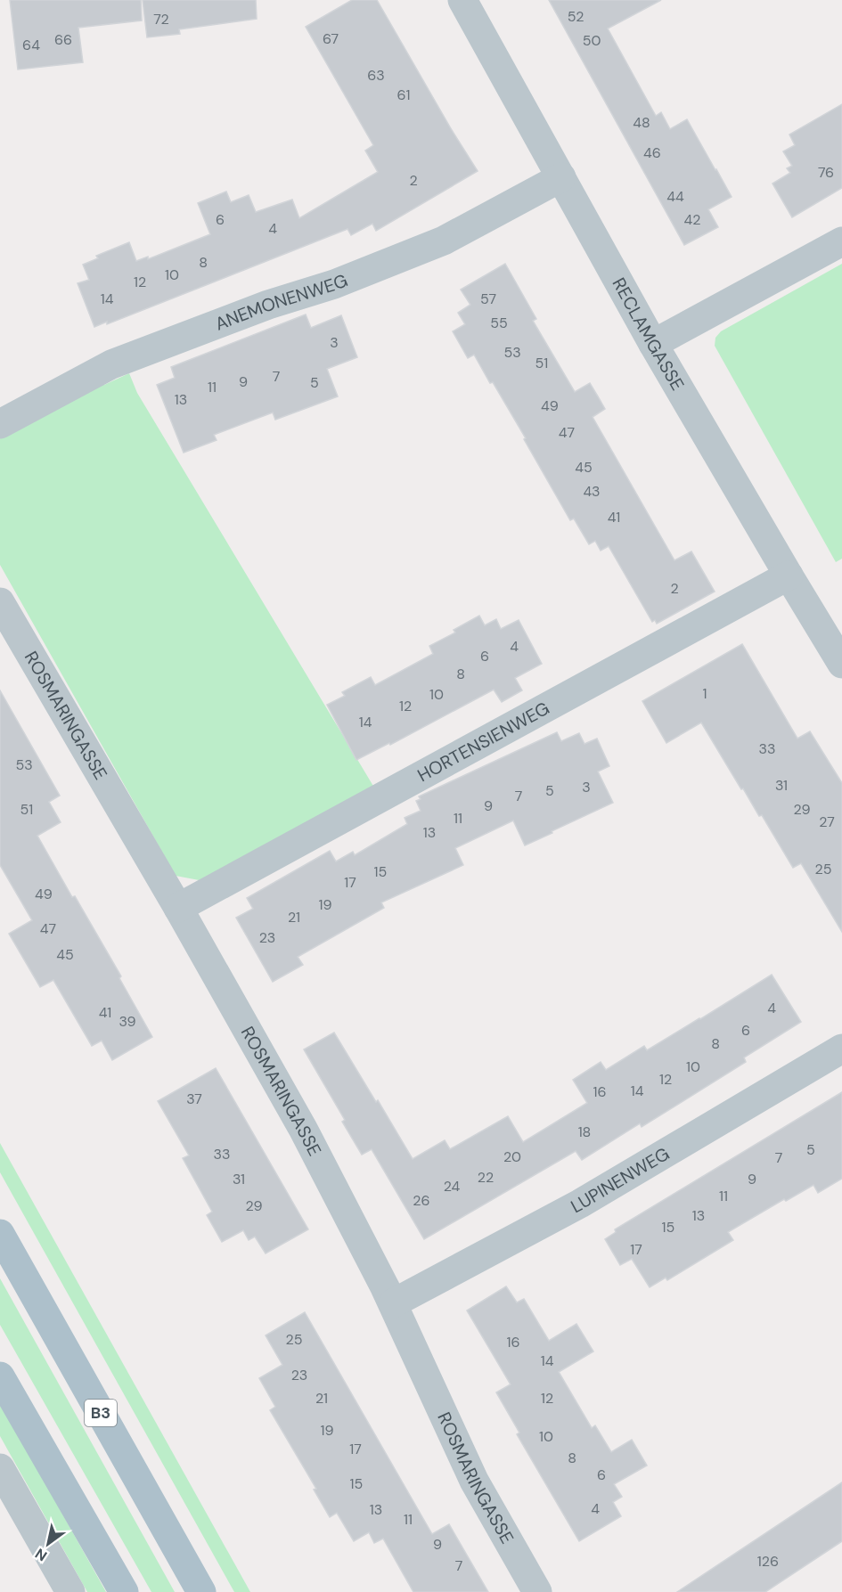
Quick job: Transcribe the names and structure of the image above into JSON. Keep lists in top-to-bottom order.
{
  "streets": {
    "main road": ["B3"],
    "street": [
      "ANEMONENWEG",
      "RECLAMGASSE",
      "ROSMARINGASSE",
      "HORTENSIENWEG",
      "LUPINENWEG"
    ]
  },
  "crossings": [
    ["ANEMONENWEG", "RECLAMGASSE"],
    ["RECLAMGASSE", "HORTENSIENWEG"],
    ["ROSMARINGASSE", "HORTENSIENWEG"],
    ["ROSMARINGASSE", "LUPINENWEG"]
  ],
  "house_numbers": [
    "52",
    "72",
    "67",
    "66",
    "50",
    "64",
    "63",
    "61",
    "48",
    "46",
    "76",
    "2",
    "44",
    "6",
    "42",
    "4",
    "8",
    "10",
    "12",
    "14",
    "57",
    "55",
    "3",
    "53",
    "51",
    "7",
    "9",
    "5",
    "11",
    "13",
    "49",
    "47",
    "45",
    "43",
    "41",
    "2",
    "4",
    "6",
    "8",
    "1",
    "10",
    "12",
    "14",
    "33",
    "53",
    "31",
    "3",
    "5",
    "7",
    "9",
    "51",
    "29",
    "11",
    "27",
    "13",
    "25",
    "15",
    "17",
    "49",
    "19",
    "21",
    "47",
    "23",
    "45",
    "4",
    "41",
    "39",
    "6",
    "8",
    "10",
    "12",
    "14",
    "16",
    "37",
    "18",
    "5",
    "33",
    "20",
    "7",
    "22",
    "31",
    "9",
    "24",
    "11",
    "26",
    "29",
    "13",
    "15",
    "17",
    "25",
    "16",
    "14",
    "23",
    "21",
    "12",
    "19",
    "10",
    "17",
    "8",
    "6",
    "15",
    "4",
    "13",
    "11",
    "9",
    "126",
    "7"
  ],
  "north": "bottom left"
}
